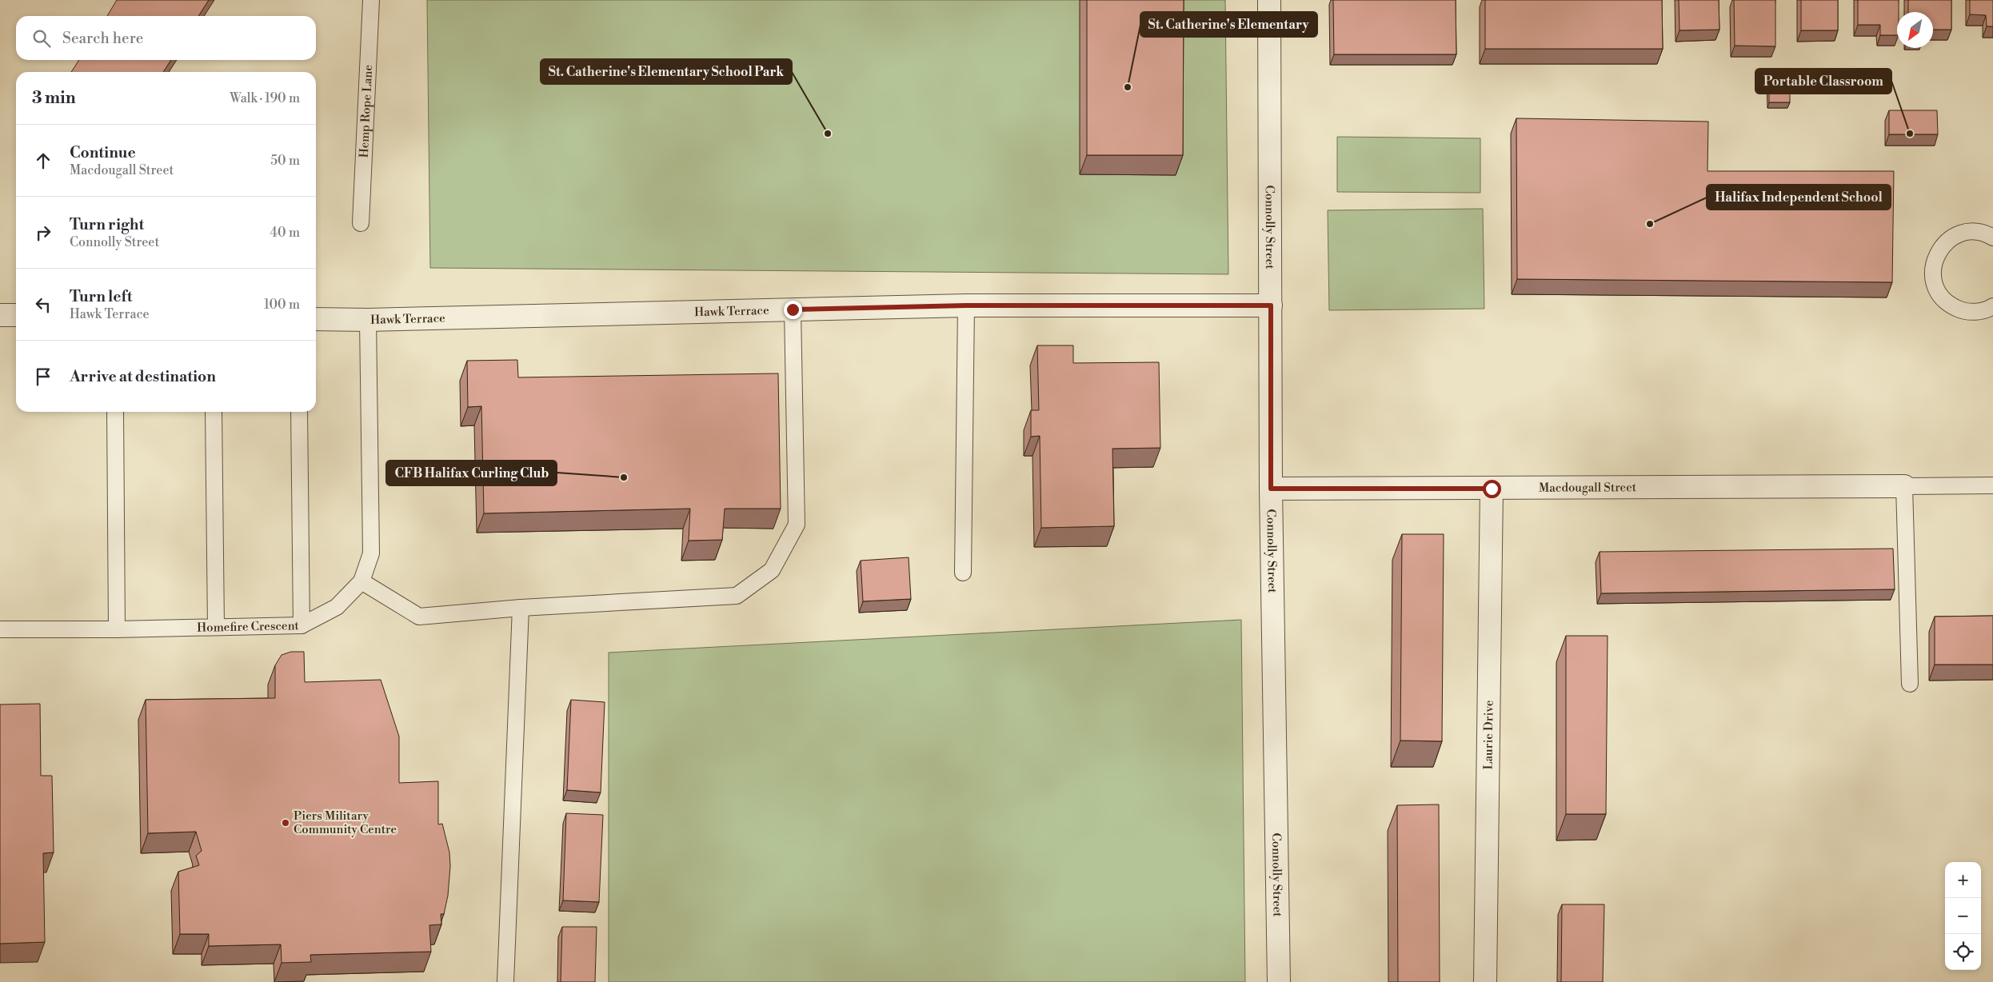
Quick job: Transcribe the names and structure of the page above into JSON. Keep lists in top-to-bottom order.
{
  "streets": {
    "street": [
      "Connolly Street",
      "Hawk Terrace",
      "Macdougall Street",
      "Laurie Drive"
    ],
    "lane": ["Hemp Rope Lane", "Homefire Crescent"]
  },
  "crossings": [
    ["Connolly Street", "Hawk Terrace"],
    ["Connolly Street", "Macdougall Street"],
    ["Hawk Terrace", "Homefire Crescent"],
    ["Macdougall Street", "Laurie Drive"]
  ],
  "places": [
    "St. Catherine's Elementary",
    "St. Catherine's Elementary School Park",
    "Portable Classroom",
    "Halifax Independent School",
    "CFB Halifax Curling Club",
    "Piers Military Community Centre"
  ],
  "north": "bottom left",
  "page": {
    "search": "Search here",
    "heading": ["3 min", "Walk · 190 m"],
    "list": [
      ["Continue", "Macdougall Street", "50 m"],
      ["Turn right", "Connolly Street", "40 m"],
      ["Turn left", "Hawk Terrace", "100 m"],
      "Arrive at destination"
    ],
    "map_buttons": ["+", "−"]
  }
}
